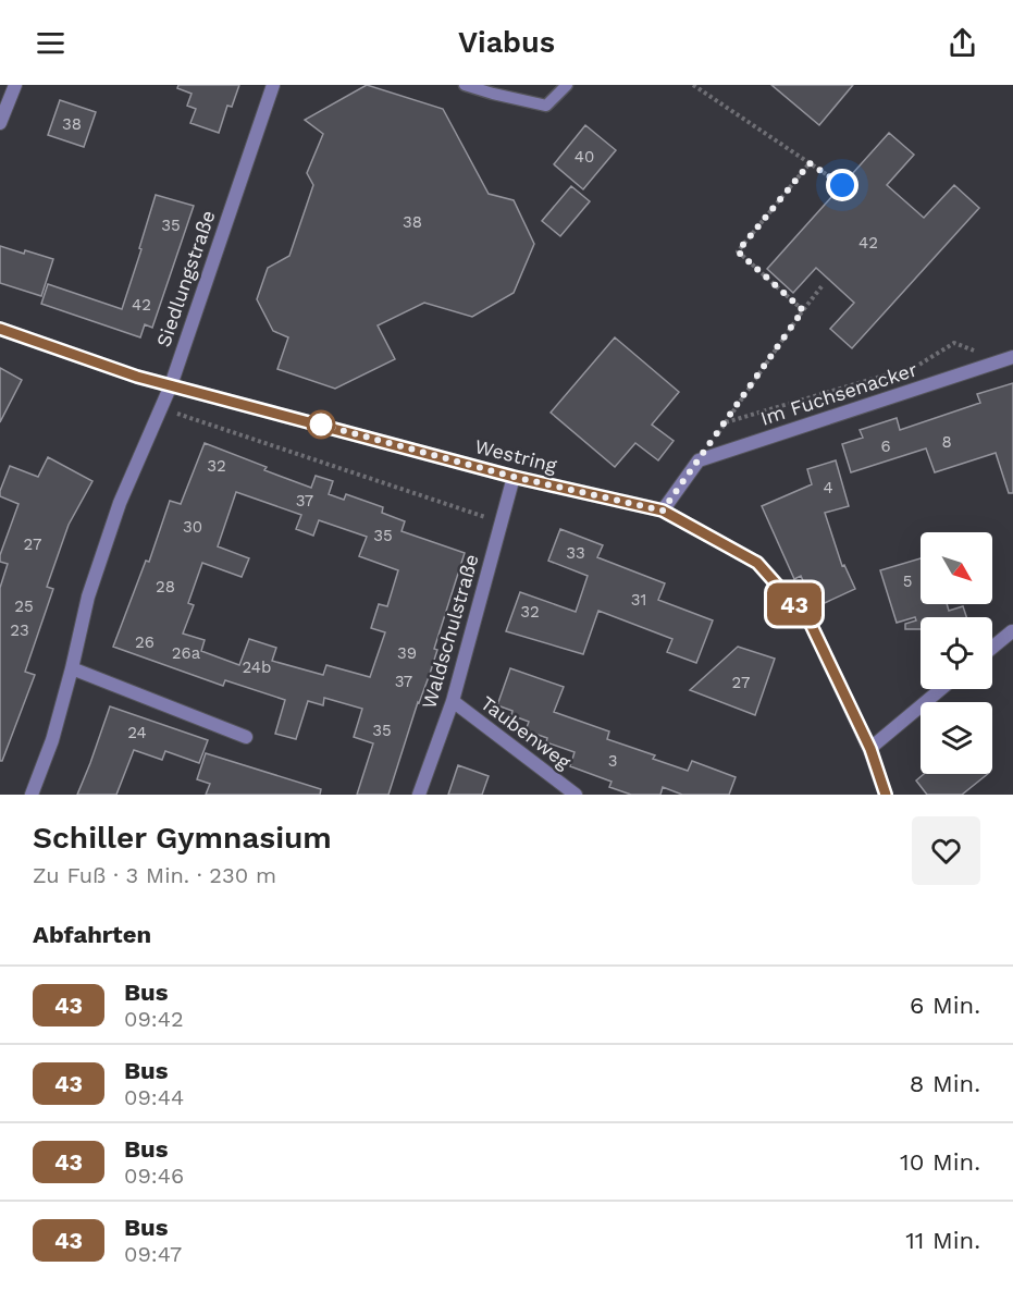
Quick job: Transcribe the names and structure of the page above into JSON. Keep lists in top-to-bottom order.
{
  "streets": {
    "street": [
      "Siedlungstraße",
      "Im Fuchsenacker",
      "Westring",
      "Waldschulstraße",
      "Taubenweg"
    ]
  },
  "crossings": [
    ["Siedlungstraße", "Westring"],
    ["Westring", "Waldschulstraße"],
    ["Waldschulstraße", "Taubenweg"]
  ],
  "lines": ["bus line 43"],
  "house_numbers": [
    "38",
    "40",
    "38",
    "35",
    "42",
    "42",
    "8",
    "6",
    "32",
    "4",
    "37",
    "30",
    "35",
    "27",
    "33",
    "5",
    "28",
    "31",
    "25",
    "32",
    "23",
    "26",
    "26a",
    "39",
    "24b",
    "37",
    "27",
    "35",
    "24",
    "3"
  ],
  "north": "bottom right",
  "page": {
    "header": "Viabus",
    "on_map": "43",
    "heading": [
      ["Schiller Gymnasium", "Zu Fuß · 3 Min. · 230 m"],
      "Abfahrten"
    ],
    "list": [
      {
        "mark": "43",
        "name": "Bus",
        "note": "09:42",
        "value": "6 Min."
      },
      {
        "mark": "43",
        "name": "Bus",
        "note": "09:44",
        "value": "8 Min."
      },
      {
        "mark": "43",
        "name": "Bus",
        "note": "09:46",
        "value": "10 Min."
      },
      {
        "mark": "43",
        "name": "Bus",
        "note": "09:47",
        "value": "11 Min."
      }
    ]
  }
}
